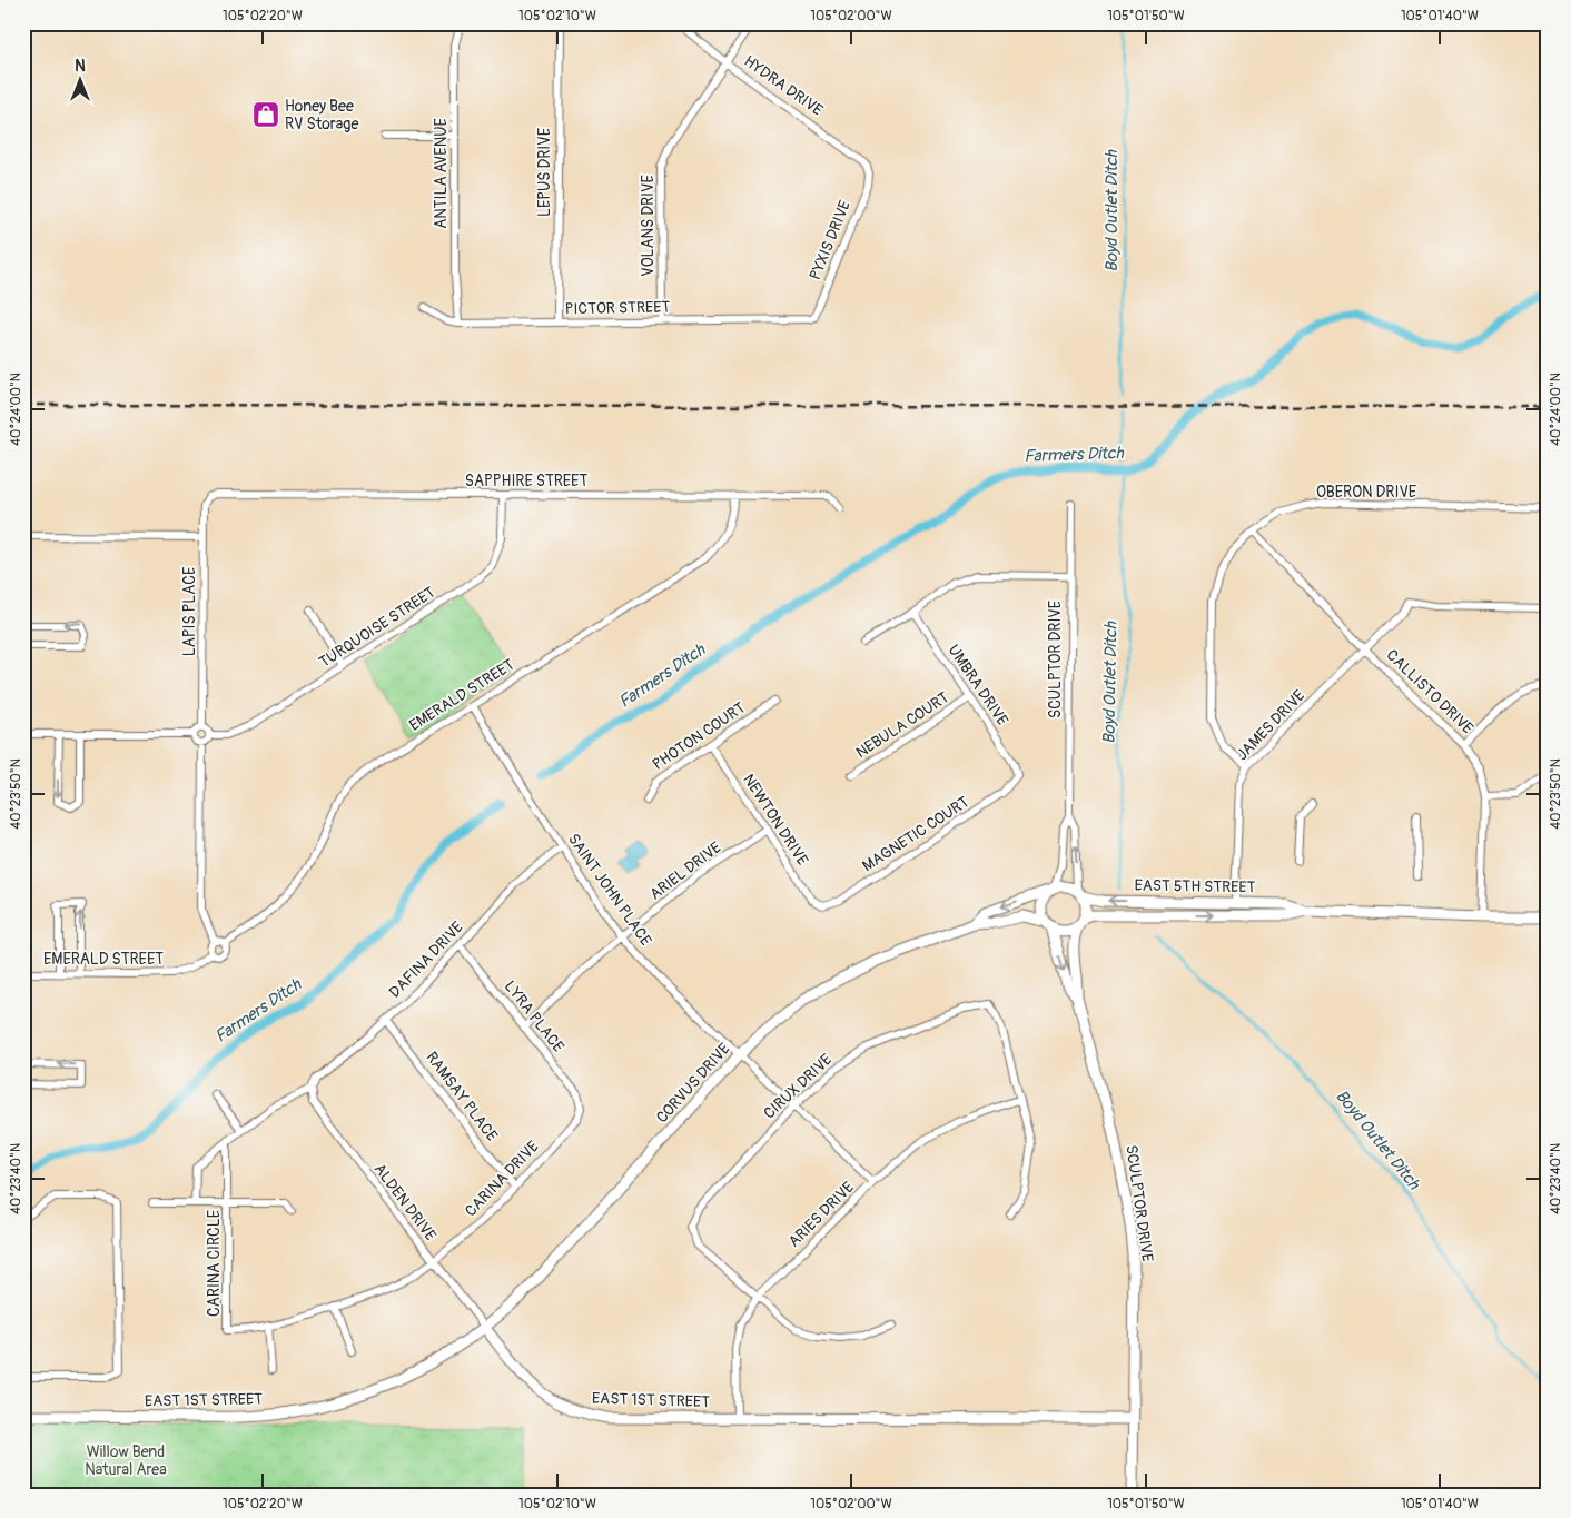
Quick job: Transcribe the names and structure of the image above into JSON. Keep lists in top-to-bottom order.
{
  "streets": {
    "street": [
      "HYDRA DRIVE",
      "LEPUS DRIVE",
      "ANTILA AVENUE",
      "VOLANS DRIVE",
      "PYXIS DRIVE",
      "PICTOR STREET",
      "SAPPHIRE STREET",
      "OBERON DRIVE",
      "LAPIS PLACE",
      "TURQUOISE STREET",
      "SCULPTOR DRIVE",
      "UMBRA DRIVE",
      "CALLISTO DRIVE",
      "EMERALD STREET",
      "NEBULA COURT",
      "JAMES DRIVE",
      "PHOTON COURT",
      "NEWTON DRIVE",
      "MAGNETIC COURT",
      "ARIEL DRIVE",
      "EAST 5TH STREET",
      "SAINT JOHN PLACE",
      "DAFINA DRIVE",
      "LYRA PLACE",
      "CORVUS DRIVE",
      "CIRUX DRIVE",
      "RAMSAY PLACE",
      "CARINA DRIVE",
      "ALDEN DRIVE",
      "ARIES DRIVE",
      "CARINA CIRCLE",
      "EAST 1ST STREET"
    ]
  },
  "crossings": [
    ["HYDRA DRIVE", "VOLANS DRIVE"],
    ["HYDRA DRIVE", "PYXIS DRIVE"],
    ["LEPUS DRIVE", "PICTOR STREET"],
    ["ANTILA AVENUE", "PICTOR STREET"],
    ["VOLANS DRIVE", "PICTOR STREET"],
    ["PYXIS DRIVE", "PICTOR STREET"],
    ["SAPPHIRE STREET", "LAPIS PLACE"],
    ["SAPPHIRE STREET", "TURQUOISE STREET"],
    ["SAPPHIRE STREET", "EMERALD STREET"],
    ["OBERON DRIVE", "CALLISTO DRIVE"],
    ["OBERON DRIVE", "JAMES DRIVE"],
    ["LAPIS PLACE", "TURQUOISE STREET"],
    ["SCULPTOR DRIVE", "EAST 5TH STREET"],
    ["SCULPTOR DRIVE", "CORVUS DRIVE"],
    ["SCULPTOR DRIVE", "EAST 1ST STREET"],
    ["UMBRA DRIVE", "NEBULA COURT"],
    ["UMBRA DRIVE", "MAGNETIC COURT"],
    ["CALLISTO DRIVE", "JAMES DRIVE"],
    ["CALLISTO DRIVE", "EAST 5TH STREET"],
    ["EMERALD STREET", "SAINT JOHN PLACE"],
    ["JAMES DRIVE", "EAST 5TH STREET"],
    ["PHOTON COURT", "NEWTON DRIVE"],
    ["NEWTON DRIVE", "MAGNETIC COURT"],
    ["NEWTON DRIVE", "ARIEL DRIVE"],
    ["ARIEL DRIVE", "SAINT JOHN PLACE"],
    ["ARIEL DRIVE", "LYRA PLACE"],
    ["EAST 5TH STREET", "CORVUS DRIVE"],
    ["SAINT JOHN PLACE", "DAFINA DRIVE"],
    ["SAINT JOHN PLACE", "CORVUS DRIVE"],
    ["SAINT JOHN PLACE", "CIRUX DRIVE"],
    ["SAINT JOHN PLACE", "ARIES DRIVE"],
    ["DAFINA DRIVE", "LYRA PLACE"],
    ["DAFINA DRIVE", "RAMSAY PLACE"],
    ["DAFINA DRIVE", "ALDEN DRIVE"],
    ["LYRA PLACE", "CARINA DRIVE"],
    ["CORVUS DRIVE", "ALDEN DRIVE"],
    ["CORVUS DRIVE", "EAST 1ST STREET"],
    ["CIRUX DRIVE", "ARIES DRIVE"],
    ["RAMSAY PLACE", "CARINA DRIVE"],
    ["CARINA DRIVE", "ALDEN DRIVE"],
    ["CARINA DRIVE", "CARINA CIRCLE"],
    ["ALDEN DRIVE", "CARINA CIRCLE"],
    ["ALDEN DRIVE", "EAST 1ST STREET"],
    ["ARIES DRIVE", "EAST 1ST STREET"]
  ],
  "water": ["Boyd Outlet Ditch", "Farmers Ditch"],
  "parks": ["Willow Bend Natural Area"],
  "places": {
    "shop": ["Honey Bee RV Storage"]
  },
  "north": "top",
  "coordinates": [
    "105°02'20\"W",
    "105°02'10\"W",
    "105°02'00\"W",
    "105°01'50\"W",
    "105°01'40\"W",
    "40°24'00\"N",
    "40°23'50\"N",
    "40°23'40\"N"
  ]
}
